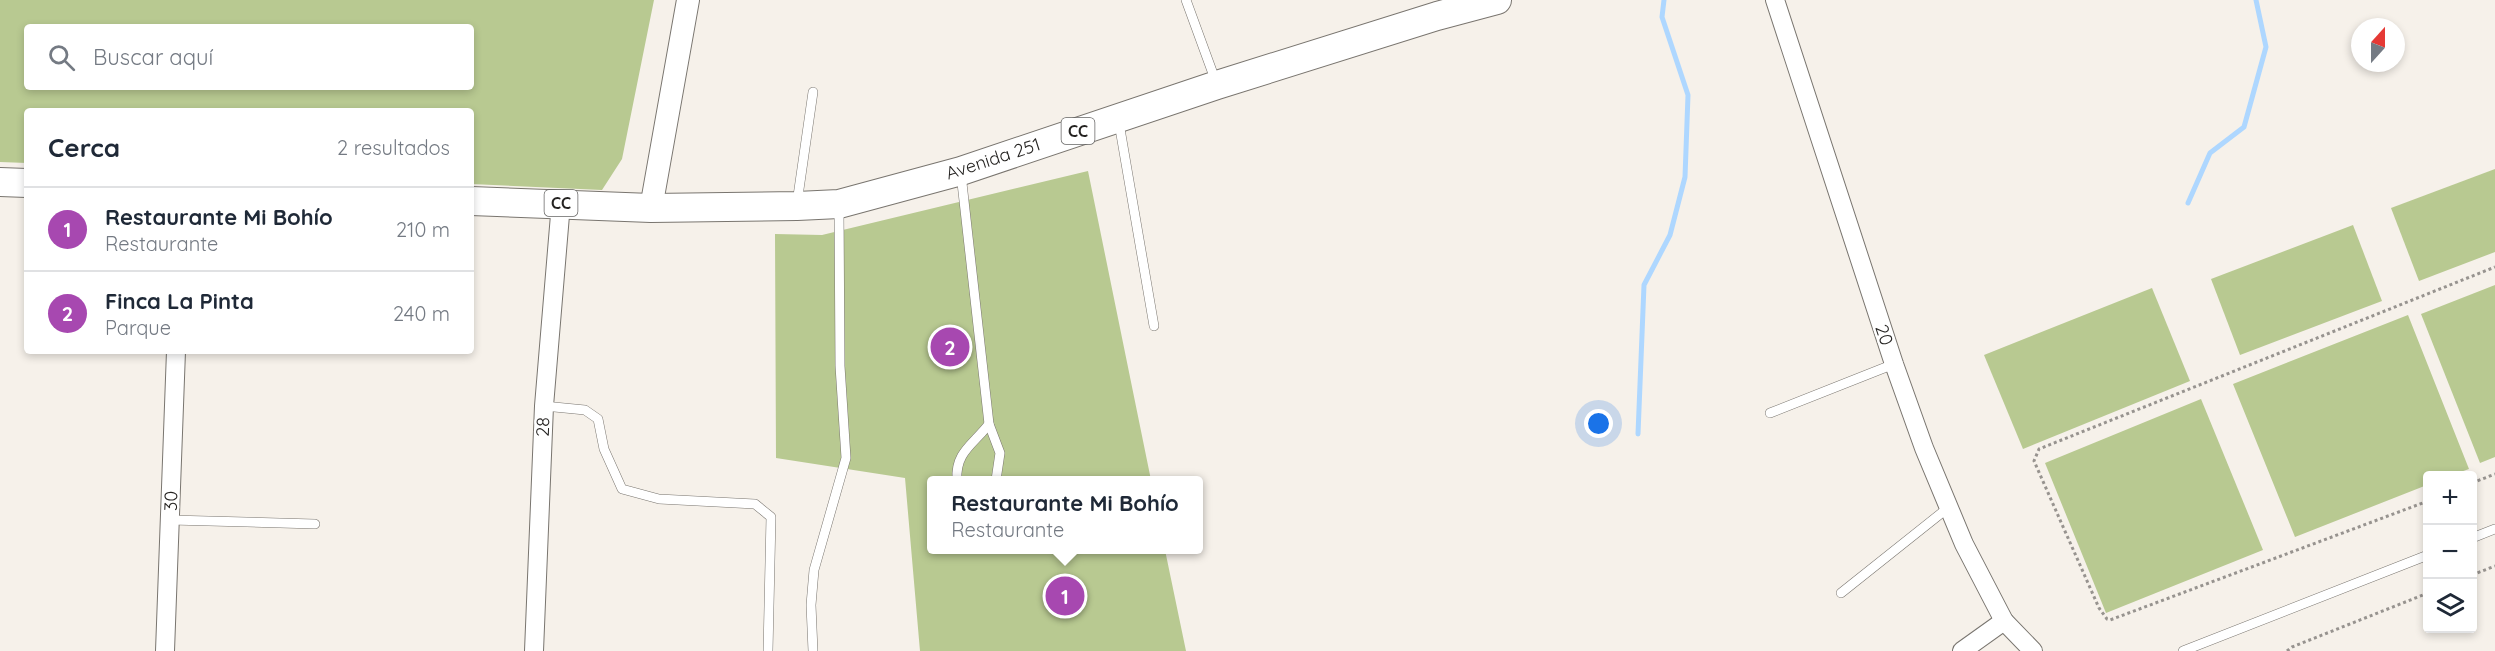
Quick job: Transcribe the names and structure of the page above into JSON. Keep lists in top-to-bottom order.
{
  "streets": {
    "main road": ["CC", "Avenida 251"],
    "street": ["20", "28", "30"]
  },
  "crossings": [
    ["Avenida 251", "28"]
  ],
  "north": "top",
  "page": {
    "search": "Buscar aquí",
    "heading": ["Cerca", "2 resultados"],
    "list": [
      {
        "mark": "1",
        "name": "Restaurante Mi Bohío",
        "note": "Restaurante",
        "value": "210 m"
      },
      {
        "mark": "2",
        "name": "Finca La Pinta",
        "note": "Parque",
        "value": "240 m"
      }
    ],
    "pins": ["2", "1"],
    "map_buttons": ["+", "−"],
    "popup": ["Restaurante Mi Bohío", "Restaurante"]
  }
}
